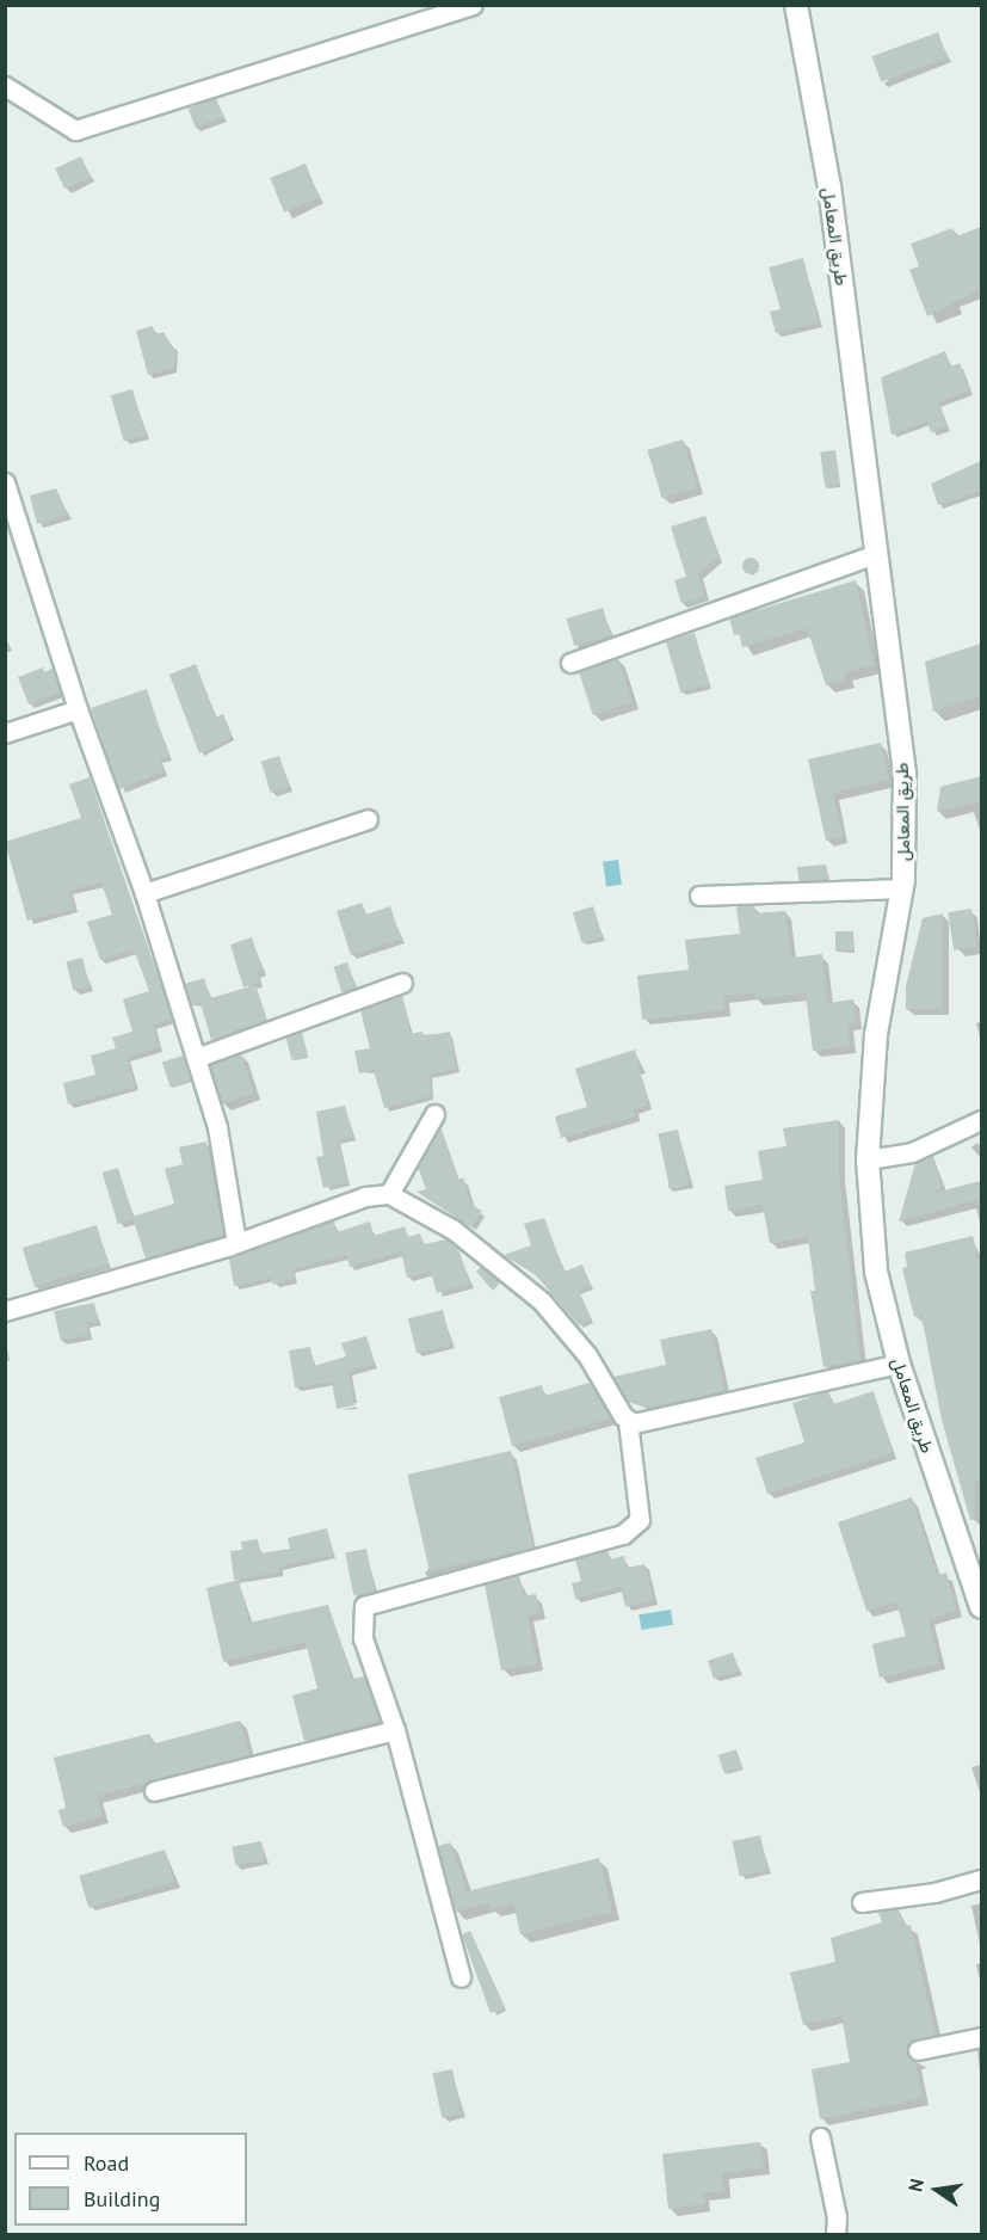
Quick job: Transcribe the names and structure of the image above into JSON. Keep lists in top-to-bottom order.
{
  "streets": {
    "main road": ["طريق المعامل"]
  },
  "legend": ["Road", "Building"],
  "north": "left"
}
